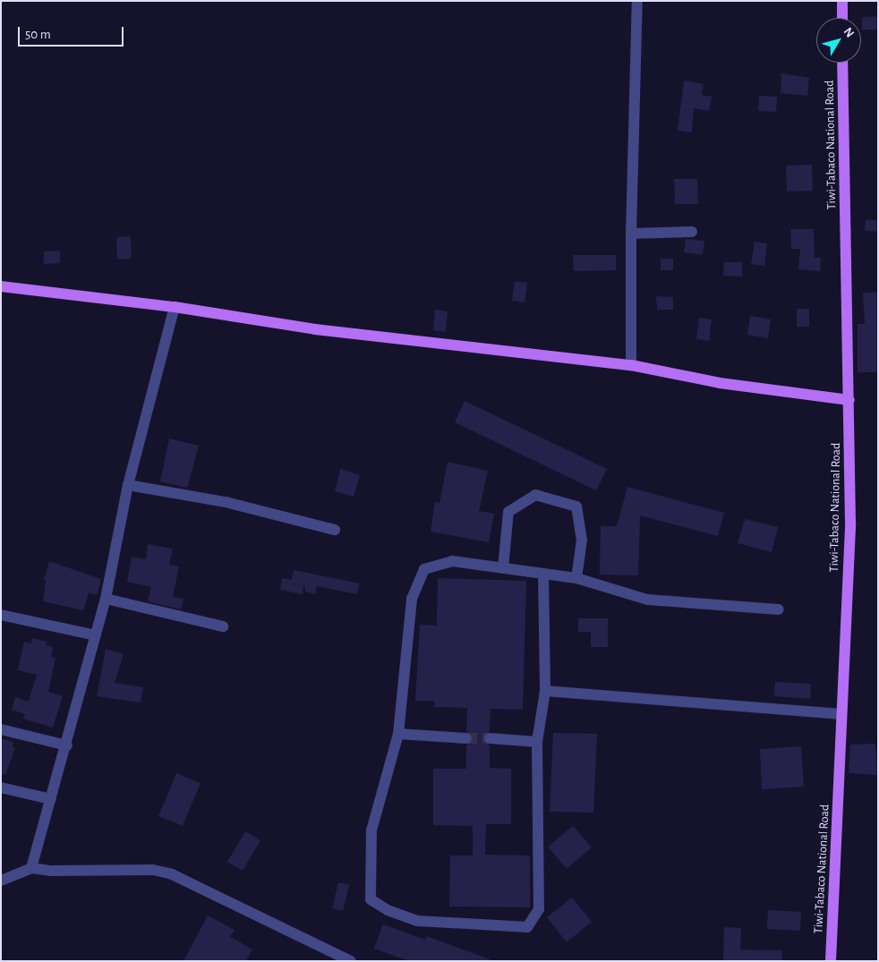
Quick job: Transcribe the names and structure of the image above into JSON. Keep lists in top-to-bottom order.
{
  "streets": {
    "main road": ["Tiwi-Tabaco National Road"]
  },
  "scale_bar": "50 m",
  "north": "top right"
}
